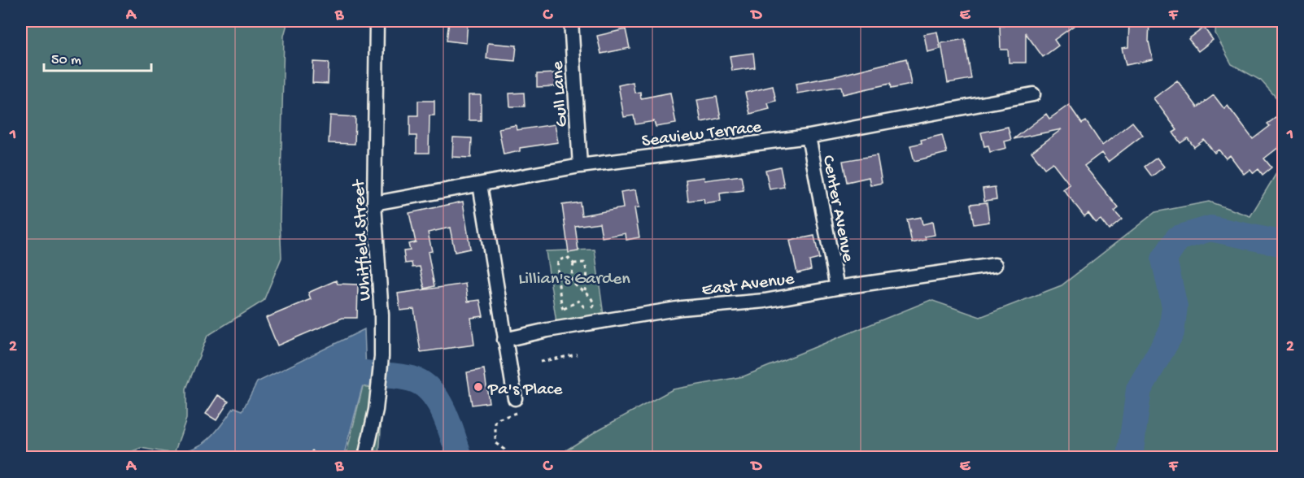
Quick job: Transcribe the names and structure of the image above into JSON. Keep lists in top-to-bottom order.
{
  "streets": {
    "street": [
      "Gull Lane",
      "Seaview Terrace",
      "Center Avenue",
      "Whitfield Street",
      "East Avenue"
    ]
  },
  "crossings": [
    ["Gull Lane", "Seaview Terrace"],
    ["Seaview Terrace", "Center Avenue"],
    ["Seaview Terrace", "Whitfield Street"],
    ["Center Avenue", "East Avenue"]
  ],
  "parks": ["Lillian's Garden"],
  "places": ["Pa's Place"],
  "scale_bar": "50 m",
  "grid": {
    "columns": [
      "A",
      "B",
      "C",
      "D",
      "E",
      "F"
    ],
    "rows": ["1", "2"]
  }
}
